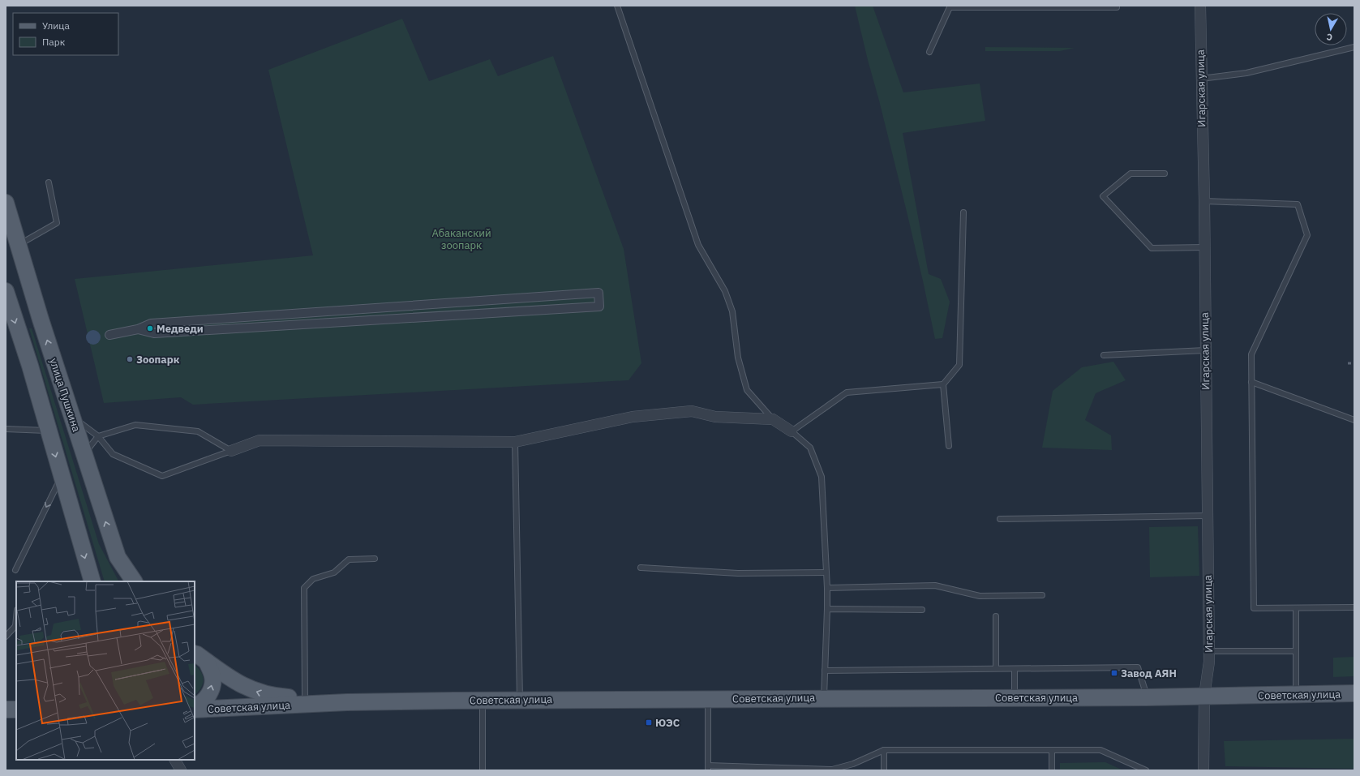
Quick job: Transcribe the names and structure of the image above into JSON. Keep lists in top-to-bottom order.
{
  "streets": {
    "main road": ["улица Пушкина", "Советская улица"],
    "street": ["Игарская улица"]
  },
  "crossings": [
    ["Игарская улица", "Советская улица"]
  ],
  "parks": ["Абаканский зоопарк"],
  "places": {
    "other": ["Медведи", "Зоопарк"],
    "transit": ["Завод АЯН", "ЮЭС"]
  },
  "legend": ["Улица", "Парк"],
  "north": "bottom"
}
